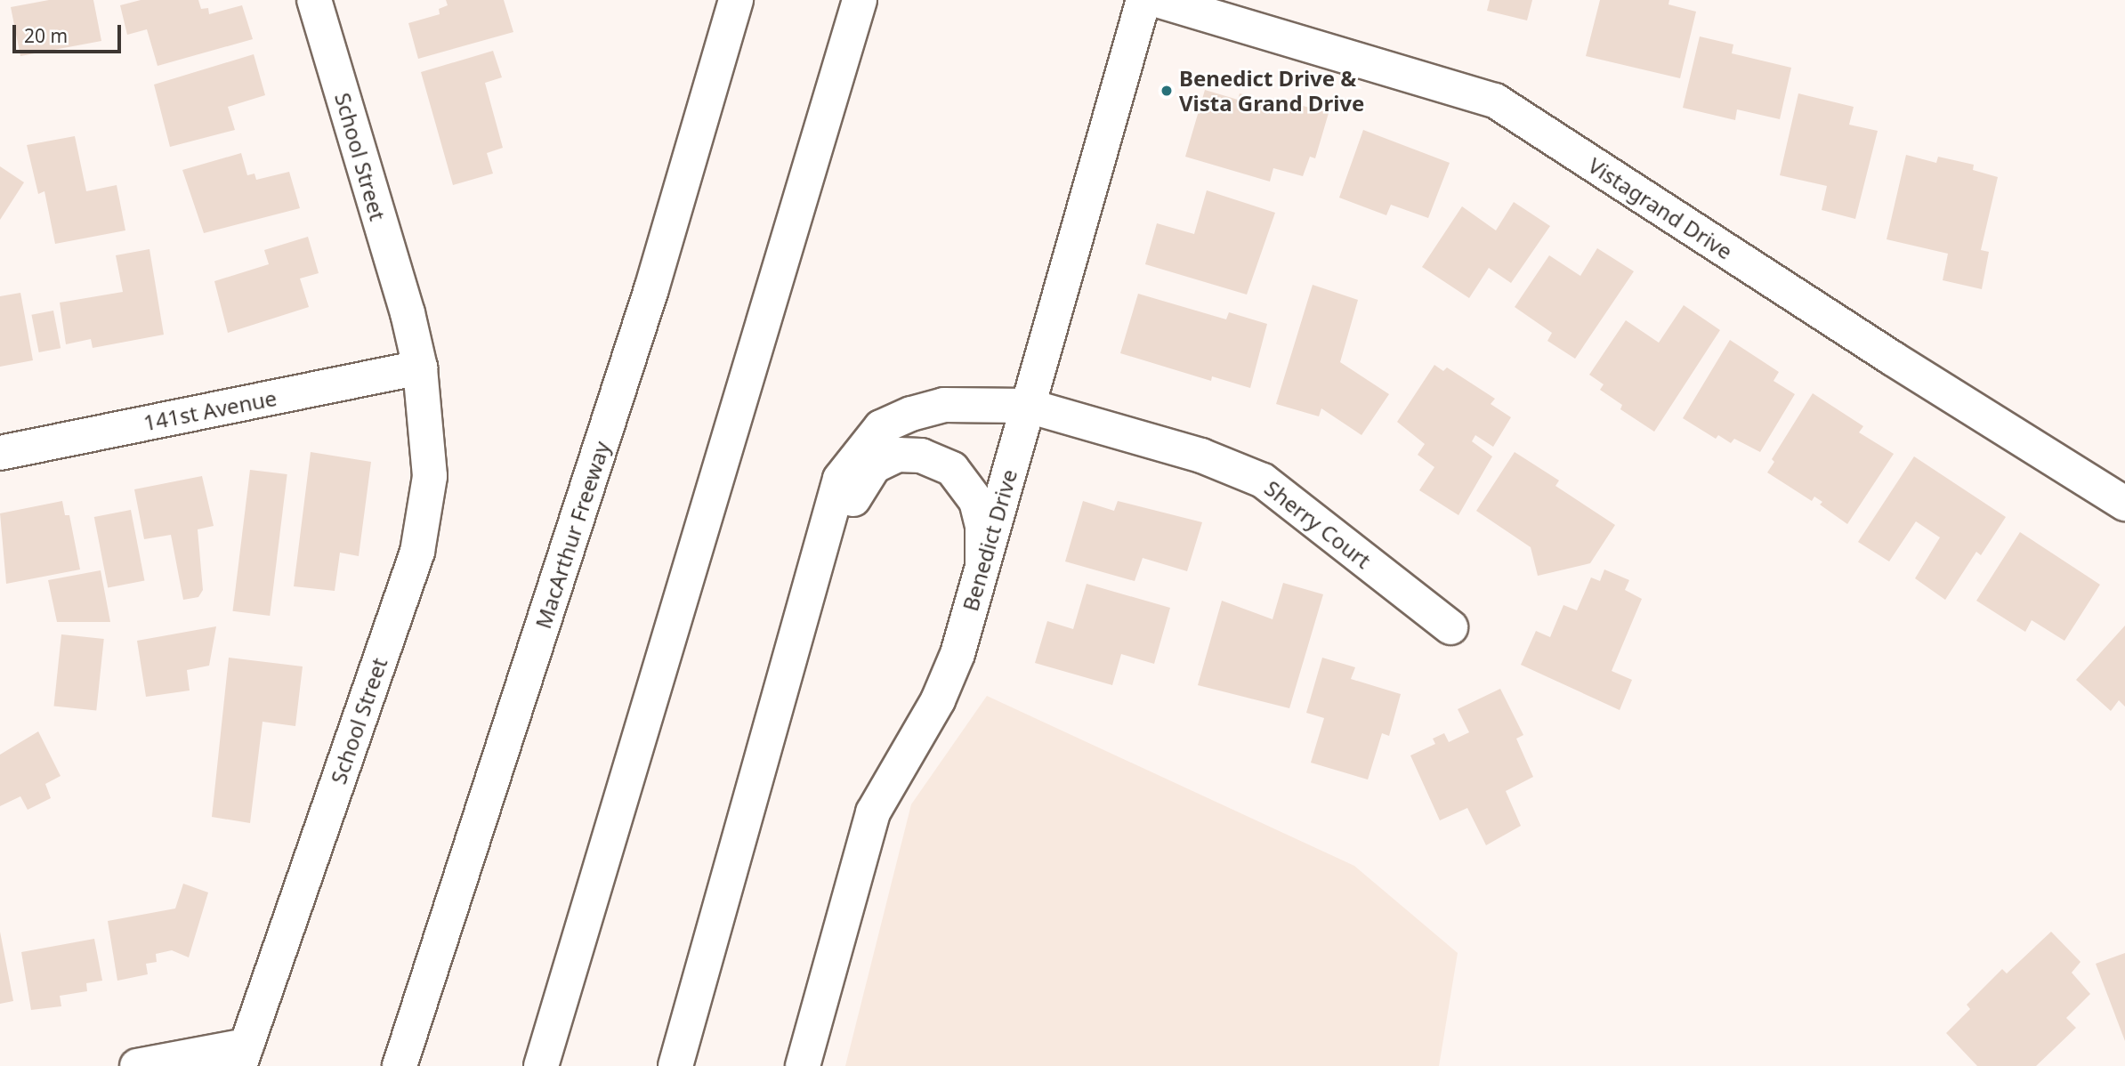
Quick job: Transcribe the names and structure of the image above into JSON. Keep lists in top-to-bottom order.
{
  "streets": {
    "main road": [
      "School Street",
      "Vistagrand Drive",
      "141st Avenue",
      "Sherry Court",
      "MacArthur Freeway",
      "Benedict Drive"
    ]
  },
  "crossings": [
    ["School Street", "141st Avenue"],
    ["Sherry Court", "Benedict Drive"]
  ],
  "places": ["Benedict Drive & Vista Grand Drive"],
  "scale_bar": "20 m"
}
